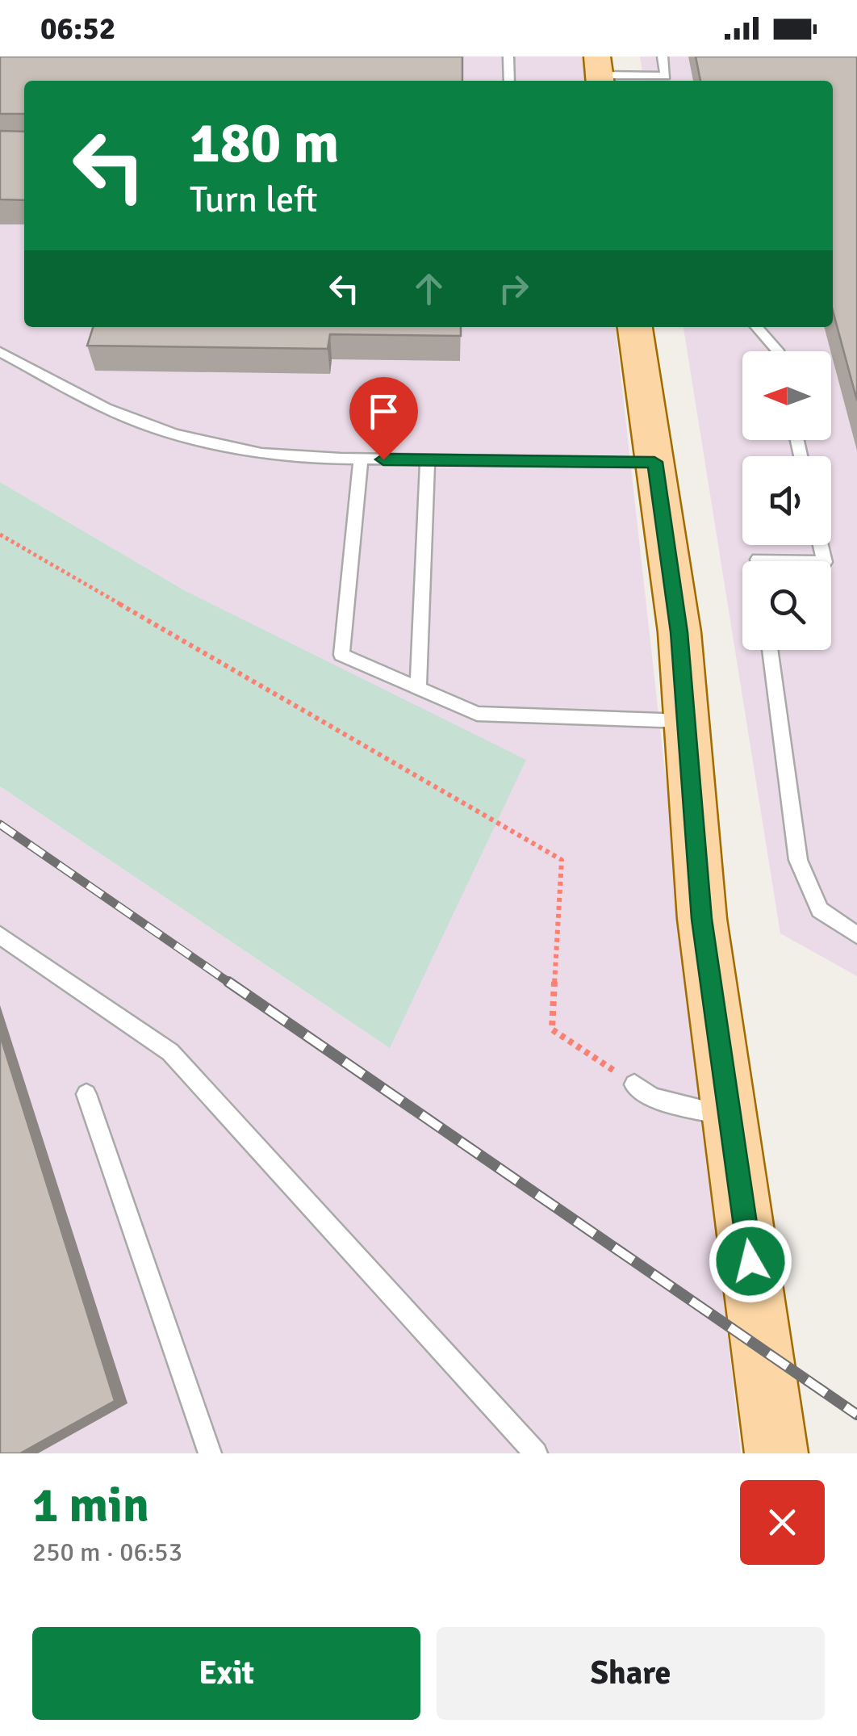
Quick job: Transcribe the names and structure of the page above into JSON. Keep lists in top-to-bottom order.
{
  "north": "left",
  "page": {
    "status": "06:52",
    "turn": ["180 m", "Turn left"],
    "heading": ["1 min", "250 m · 06:53"],
    "buttons": ["Exit", "Share"]
  }
}
